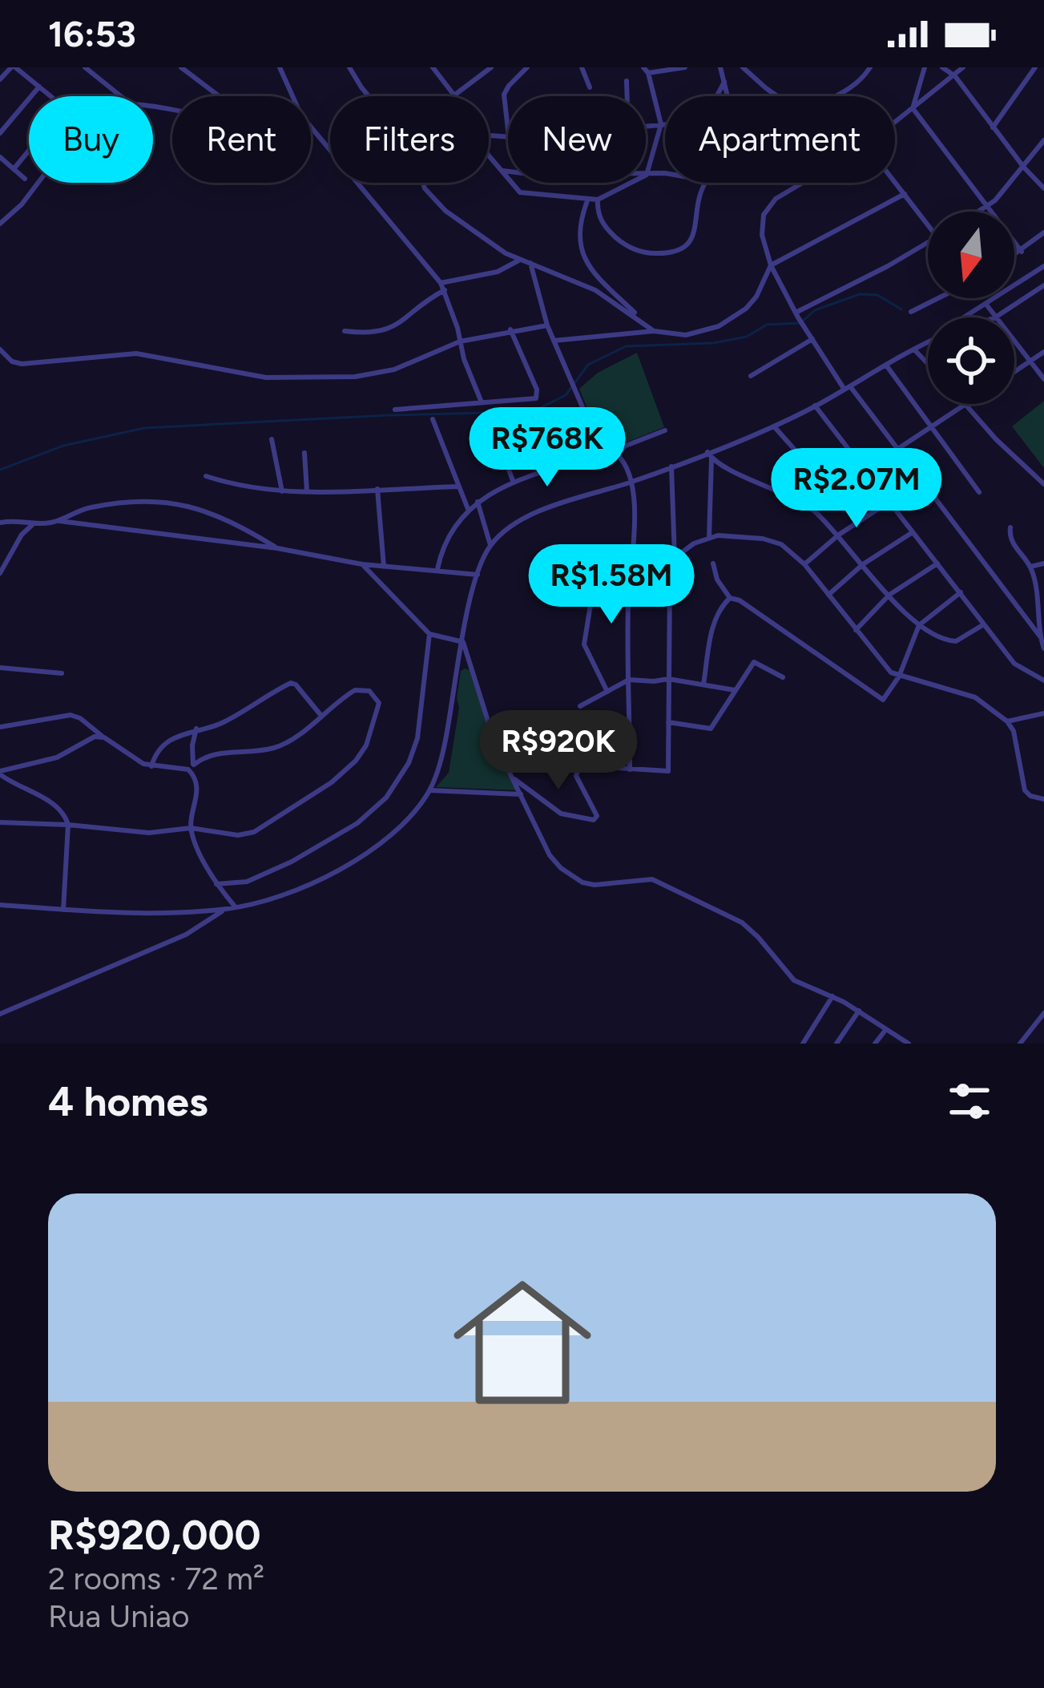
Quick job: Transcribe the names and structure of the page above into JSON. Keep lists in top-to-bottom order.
{
  "north": "bottom",
  "page": {
    "status": "16:53",
    "chip": [
      "Buy",
      "Rent",
      "Filters",
      "New",
      "Apartment"
    ],
    "price": [
      "R$768K",
      "R$2.07M",
      "R$1.58M",
      "R$920K"
    ],
    "heading": "4 homes",
    "list": [
      {
        "name": "R$920,000",
        "note": "2 rooms · 72 m² · Rua Uniao"
      }
    ]
  }
}
